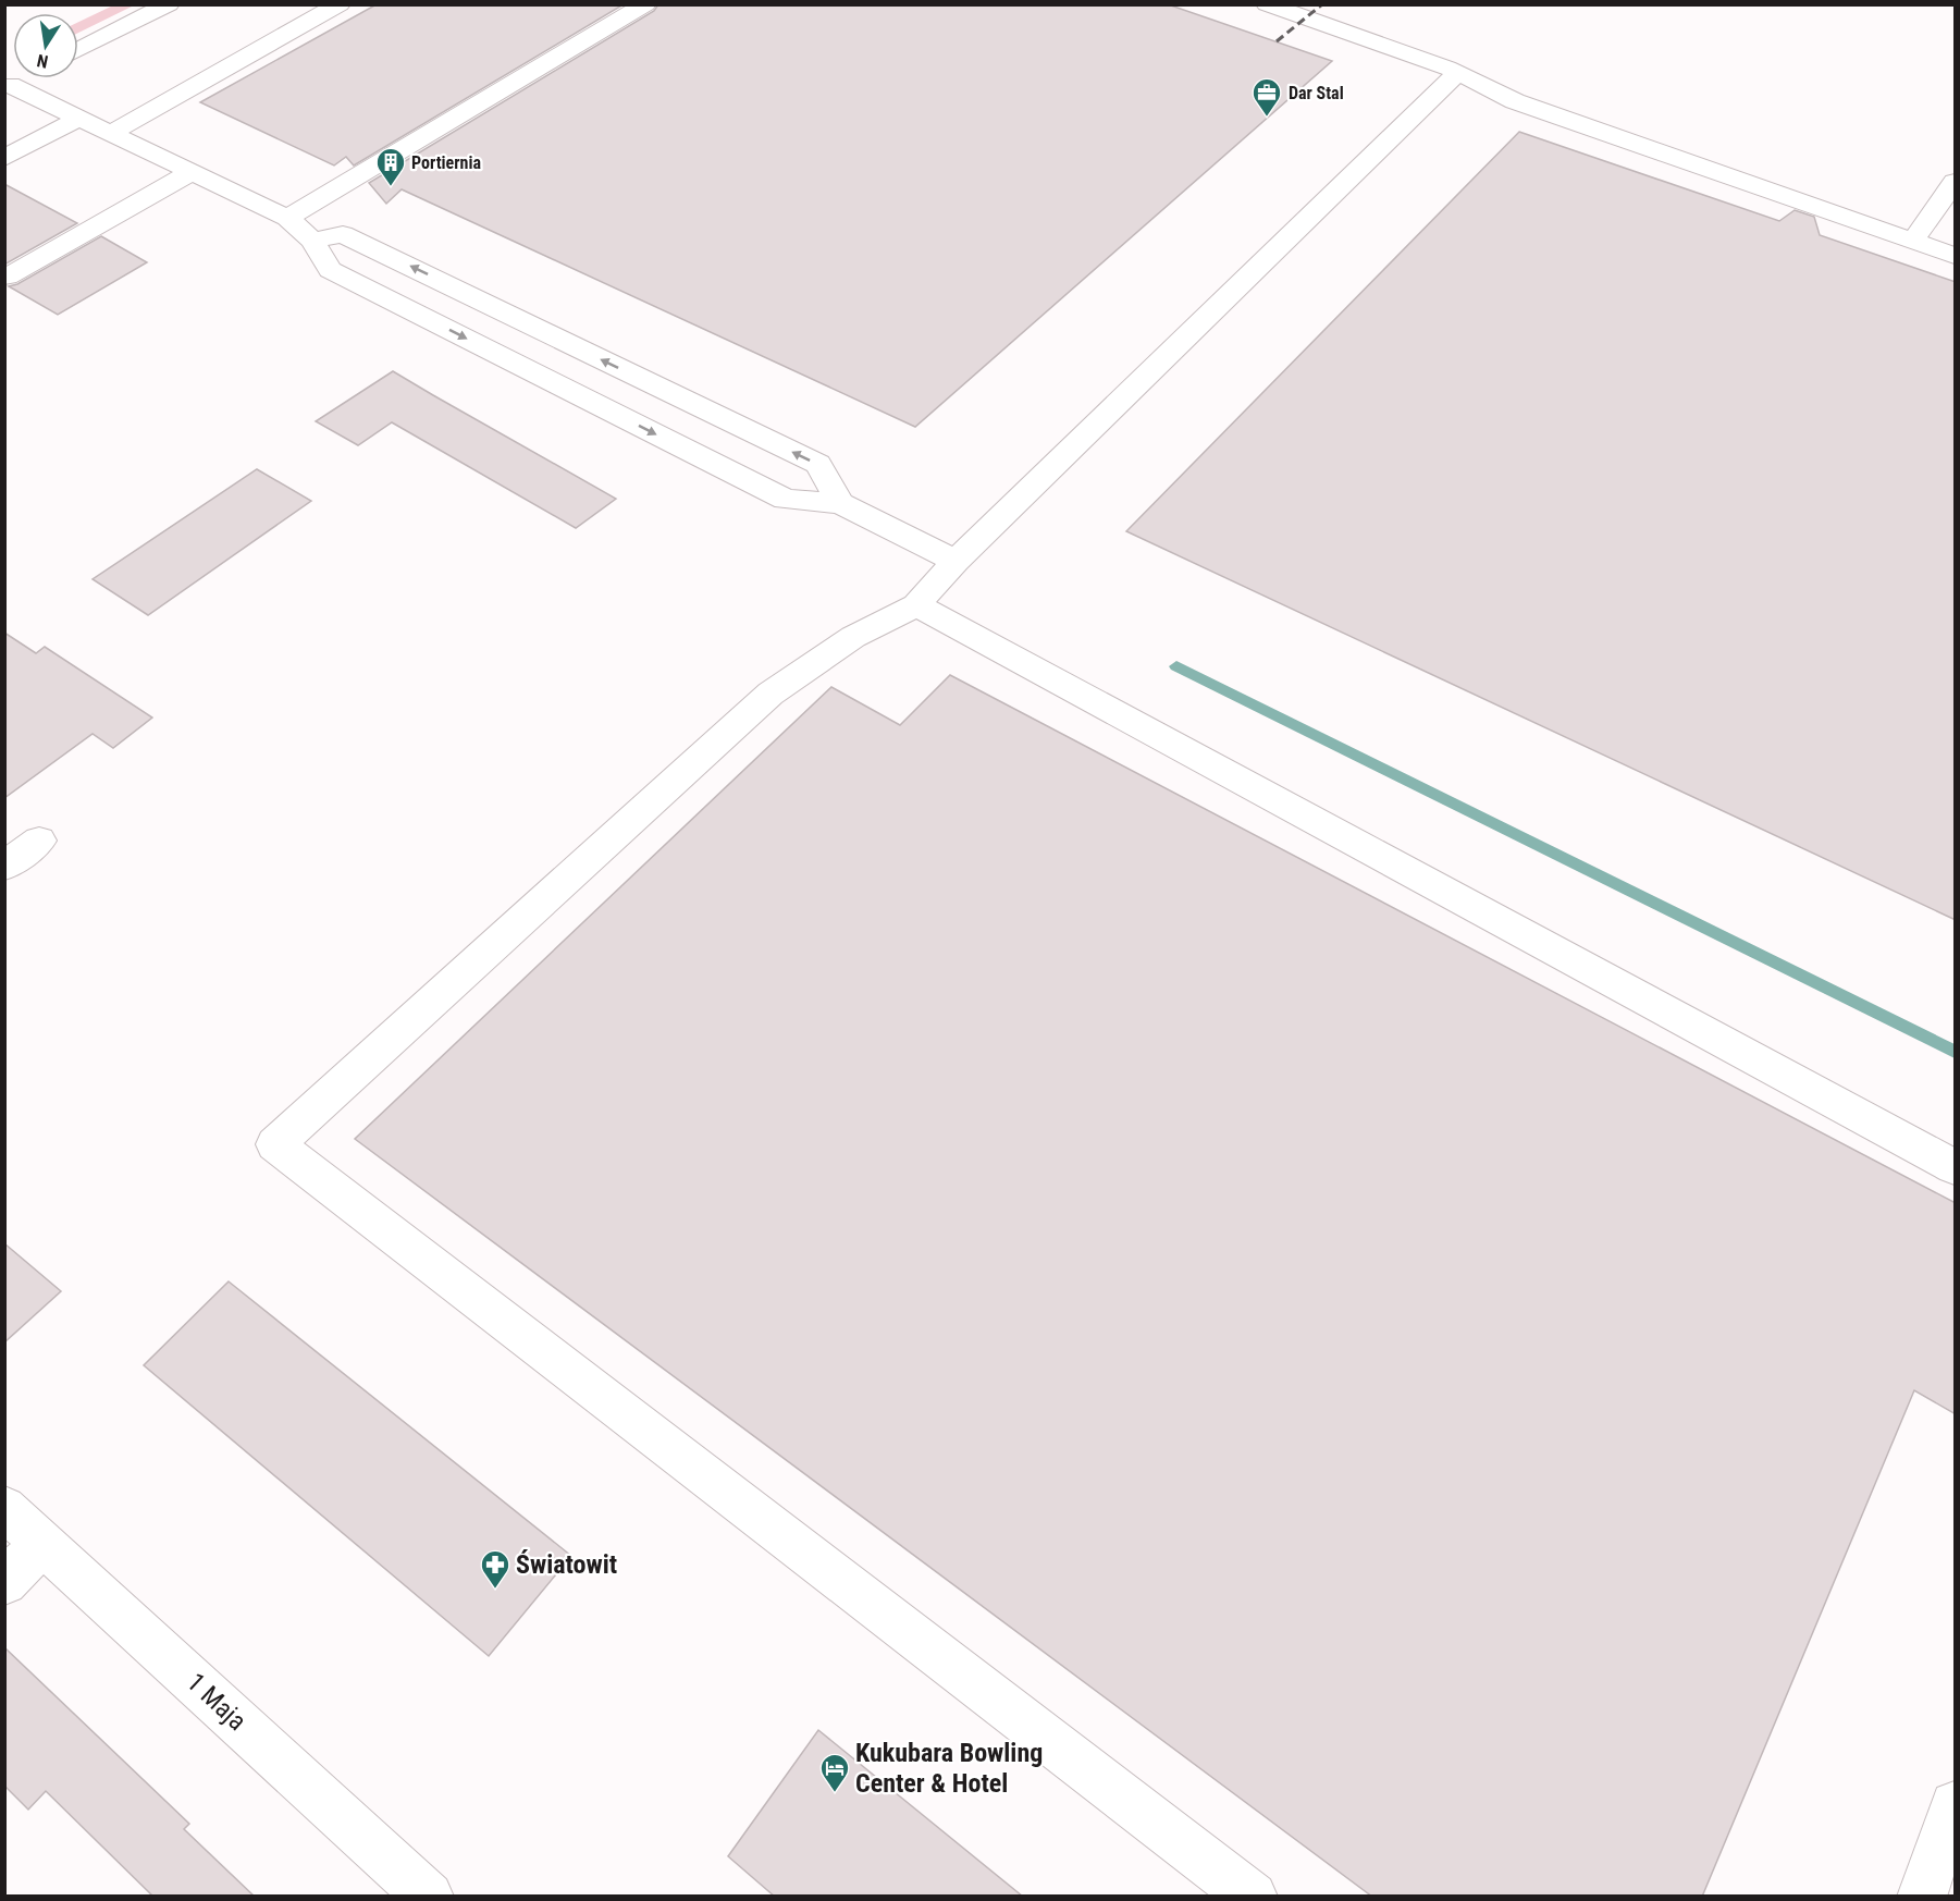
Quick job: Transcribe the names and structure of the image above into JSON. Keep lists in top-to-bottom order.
{
  "streets": {
    "street": ["1 Maja"]
  },
  "places": {
    "office": ["Dar Stal"],
    "building": ["Portiernia"],
    "pharmacy": ["Światowit"],
    "hotel": ["Kukubara Bowling Center & Hotel"]
  },
  "north": "bottom"
}
